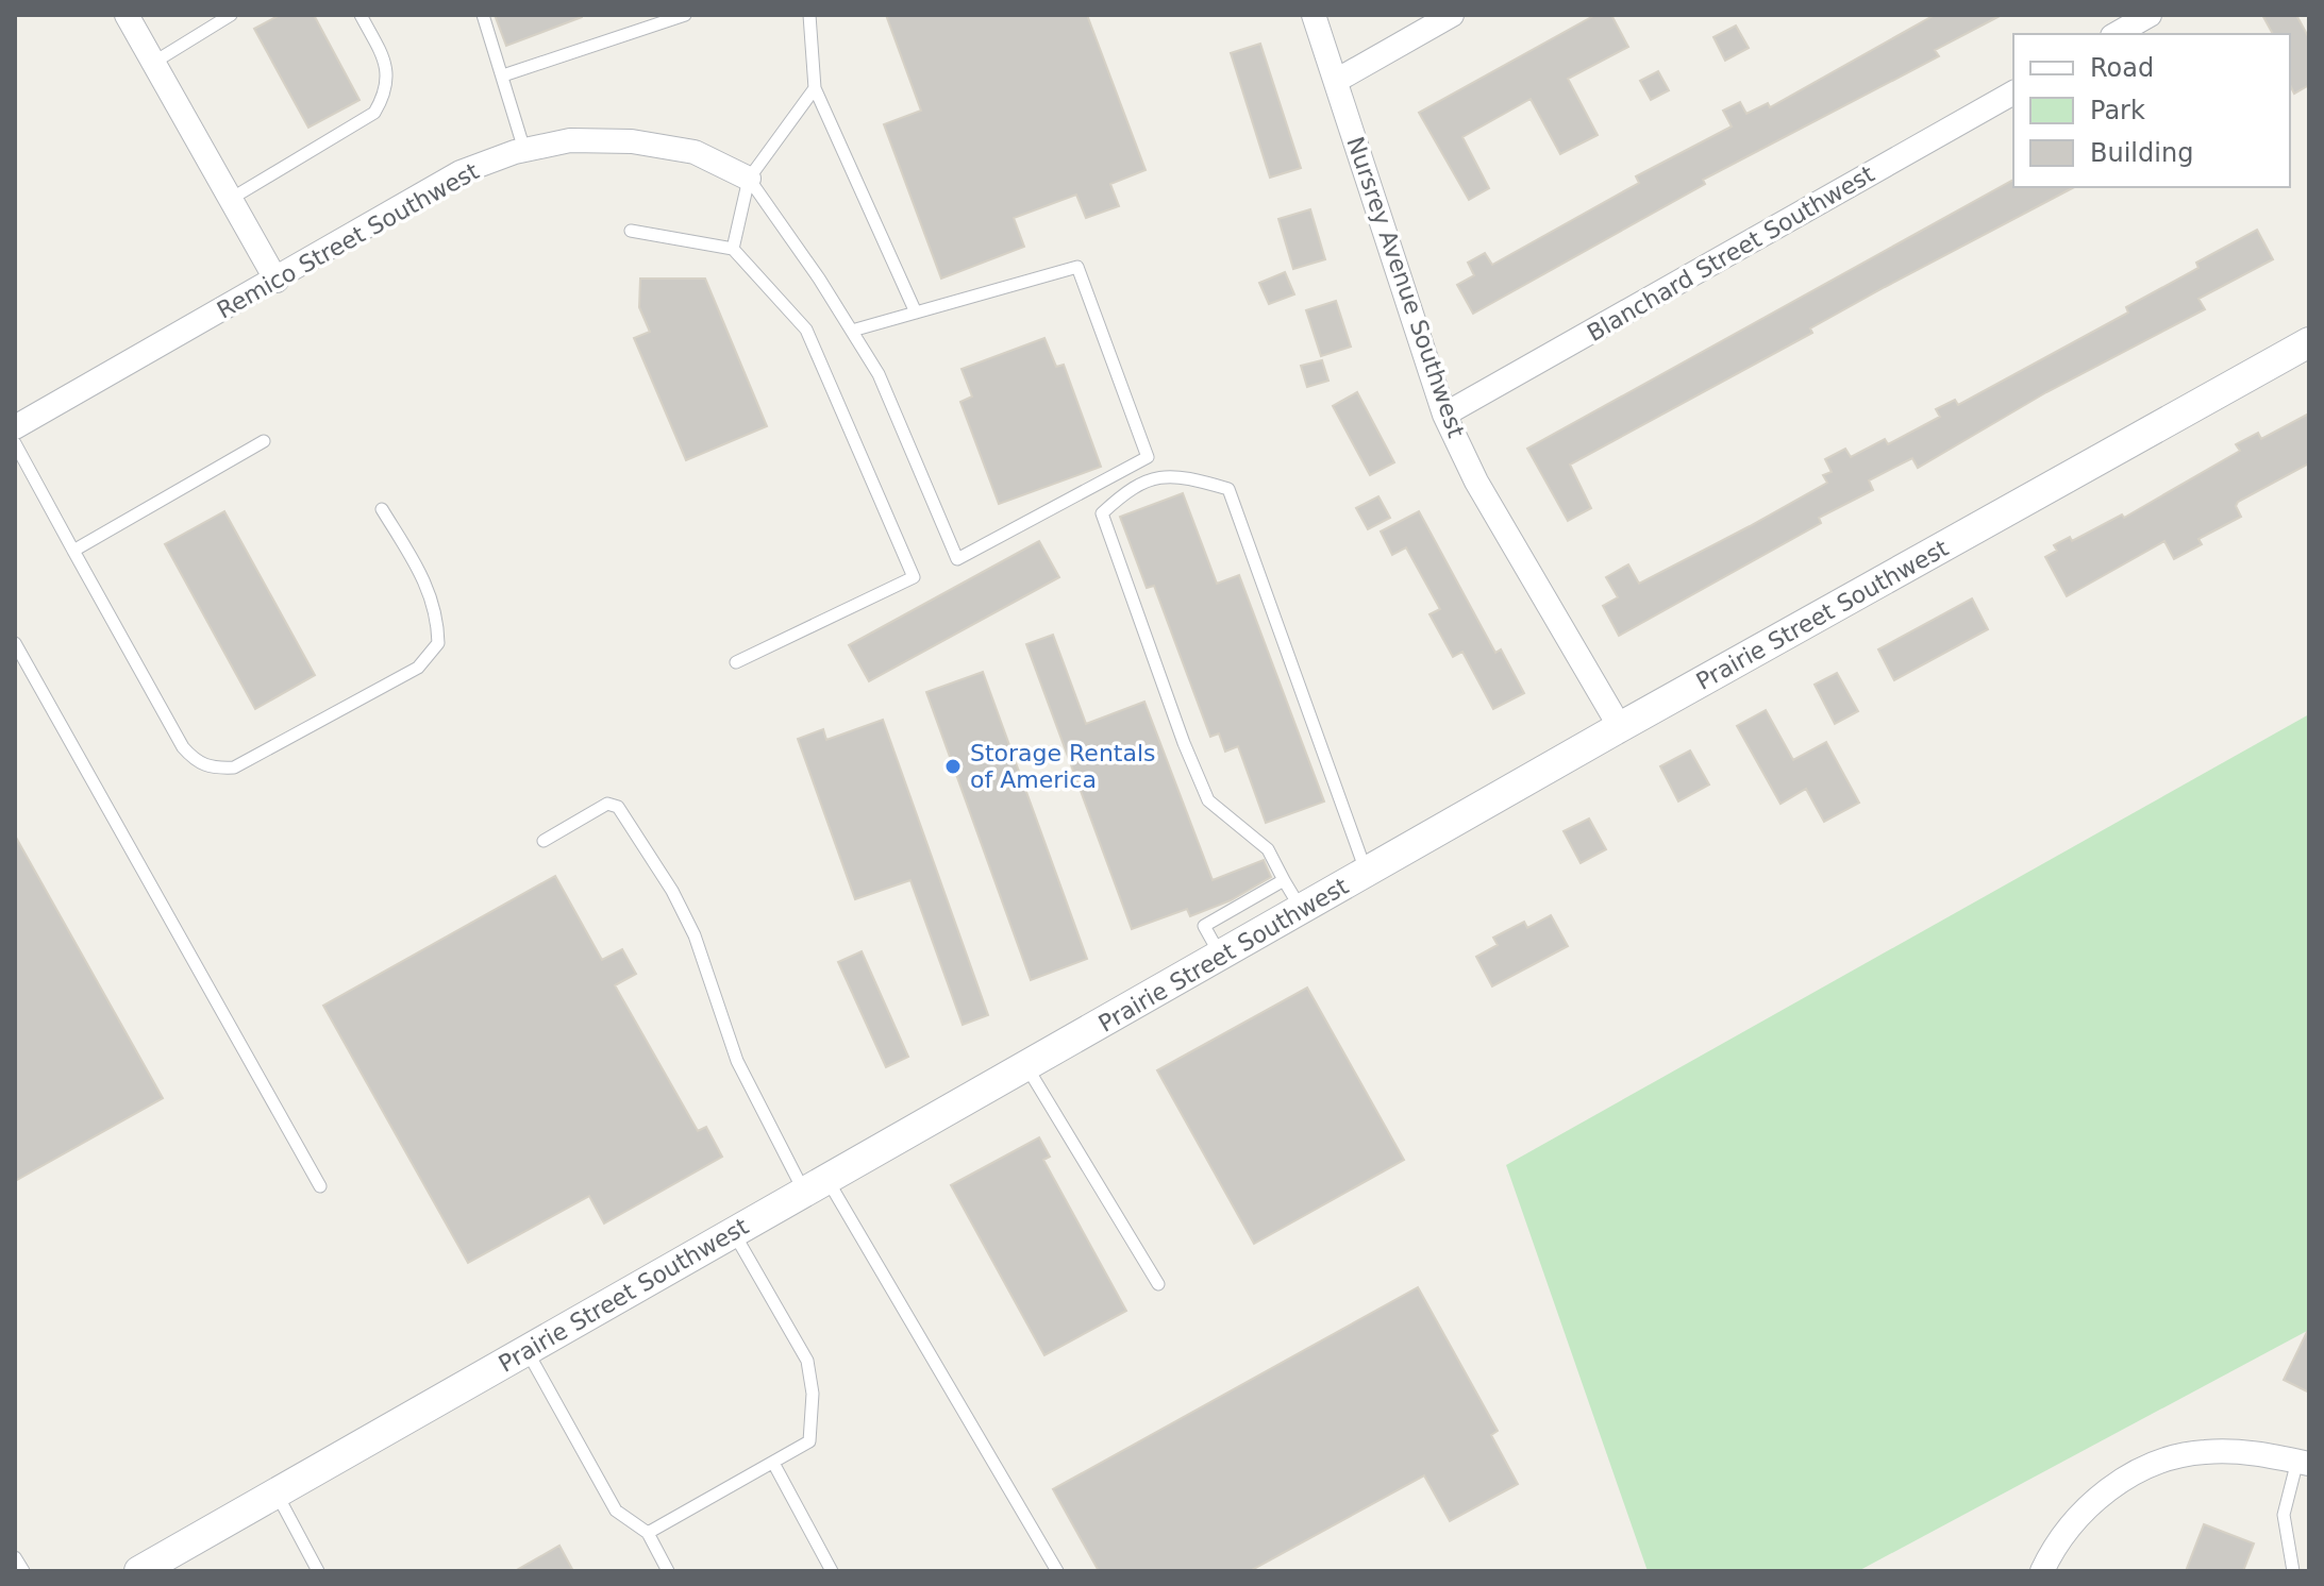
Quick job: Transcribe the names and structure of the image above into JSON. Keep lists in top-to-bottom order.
{
  "streets": {
    "street": [
      "Remico Street Southwest",
      "Blanchard Street Southwest",
      "Nursrey Avenue Southwest",
      "Prairie Street Southwest"
    ]
  },
  "crossings": [
    ["Blanchard Street Southwest", "Nursrey Avenue Southwest"],
    ["Nursrey Avenue Southwest", "Prairie Street Southwest"]
  ],
  "places": ["Storage Rentals of America"],
  "legend": ["Road", "Park", "Building"]
}
